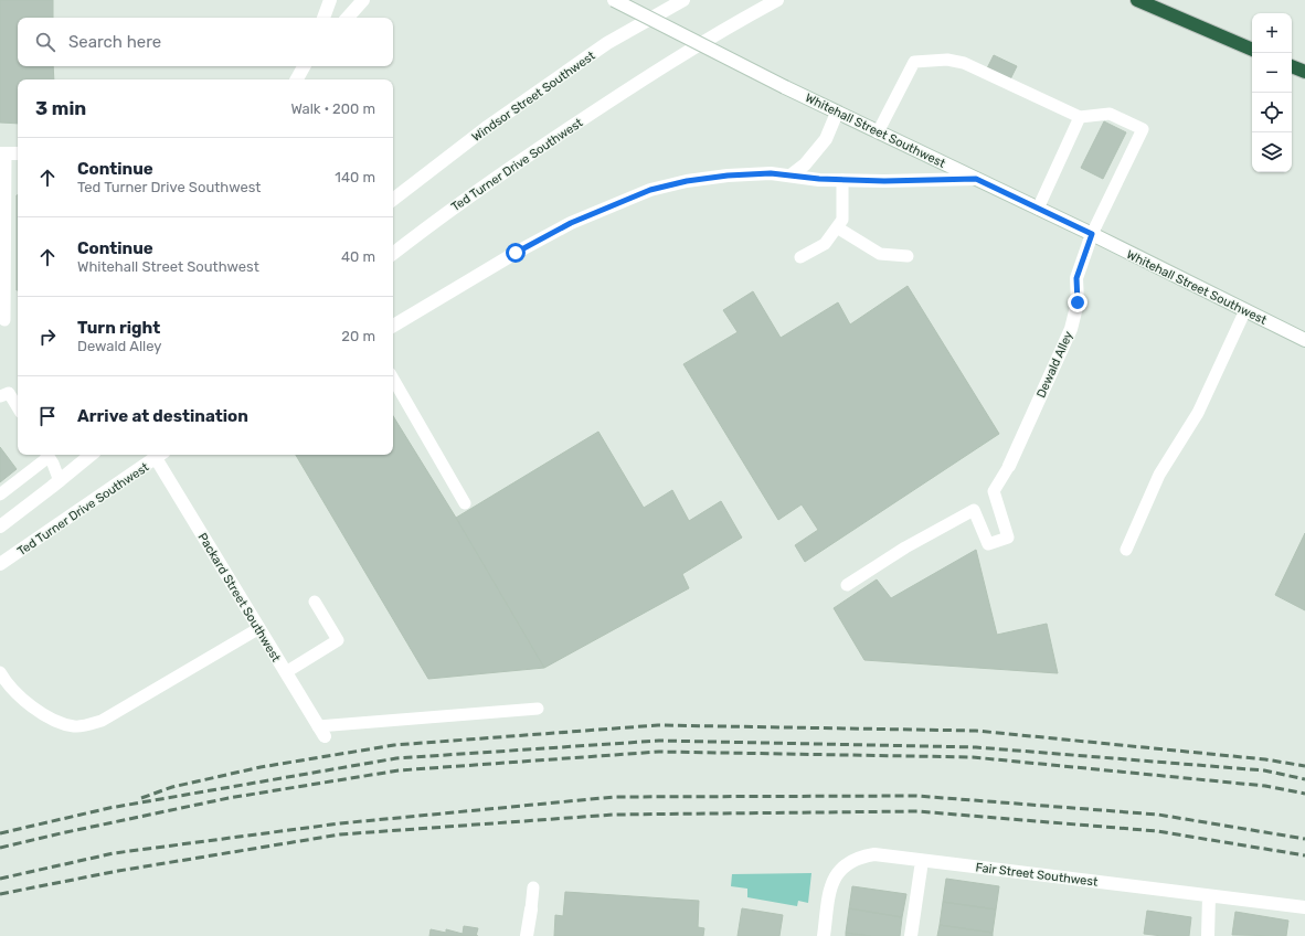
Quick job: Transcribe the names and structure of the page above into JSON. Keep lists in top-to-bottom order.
{
  "streets": {
    "street": [
      "Windsor Street Southwest",
      "Whitehall Street Southwest",
      "Ted Turner Drive Southwest",
      "Dewald Alley",
      "Packard Street Southwest",
      "Fair Street Southwest"
    ]
  },
  "crossings": [
    ["Whitehall Street Southwest", "Dewald Alley"],
    ["Ted Turner Drive Southwest", "Packard Street Southwest"]
  ],
  "page": {
    "map_buttons": ["+", "−"],
    "search": "Search here",
    "heading": ["3 min", "Walk · 200 m"],
    "list": [
      ["Continue", "Ted Turner Drive Southwest", "140 m"],
      ["Continue", "Whitehall Street Southwest", "40 m"],
      ["Turn right", "Dewald Alley", "20 m"],
      "Arrive at destination"
    ]
  }
}
